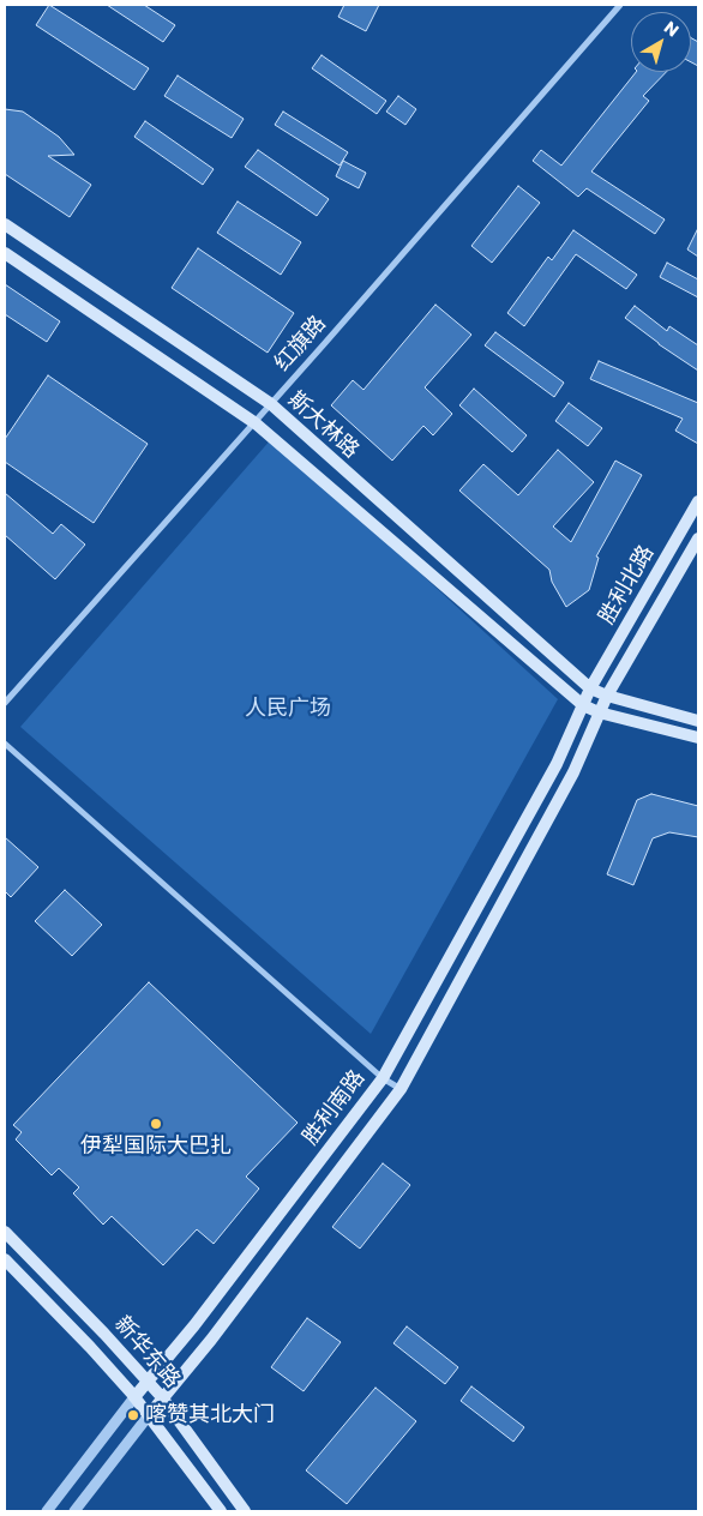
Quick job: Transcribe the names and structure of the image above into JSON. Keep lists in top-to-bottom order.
{
  "streets": {
    "main road": [
      "斯大林路",
      "胜利北路",
      "胜利南路",
      "新华东路"
    ],
    "street": ["红旗路"]
  },
  "crossings": [
    ["红旗路", "斯大林路"],
    ["斯大林路", "胜利北路"],
    ["斯大林路", "胜利南路"],
    ["胜利北路", "胜利南路"],
    ["胜利南路", "新华东路"]
  ],
  "parks": ["人民广场"],
  "places": ["伊犁国际大巴扎", "喀赞其北大门"],
  "north": "top right"
}
